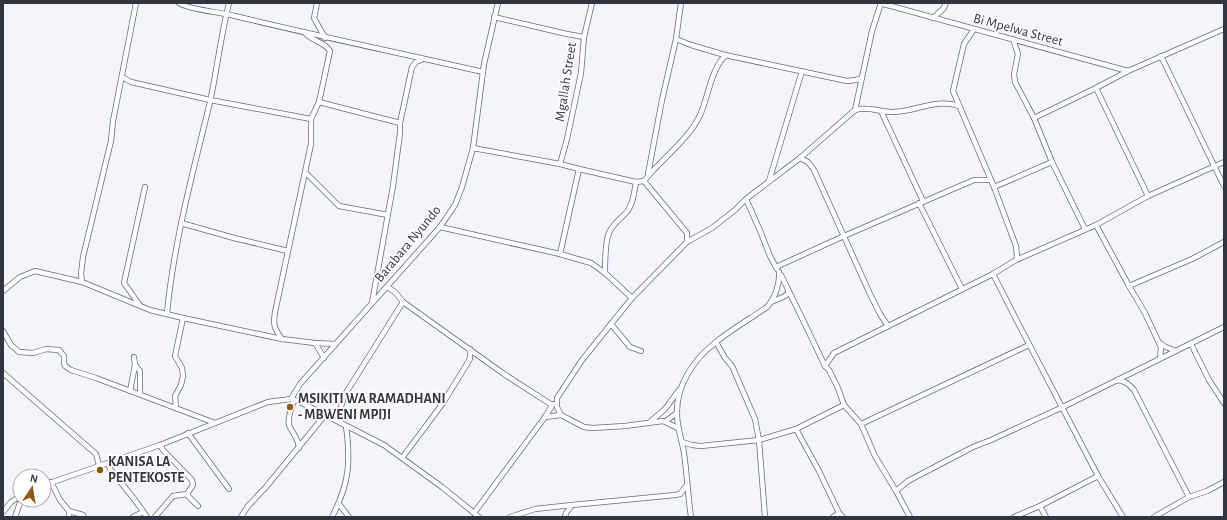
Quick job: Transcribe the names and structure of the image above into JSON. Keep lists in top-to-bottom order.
{
  "streets": {
    "street": ["Bi Mpelwa Street", "Mgallah Street", "Barabara Nyundo"]
  },
  "places": ["MSIKITI WA RAMADHANI - MBWENI MPIJI", "KANISA LA PENTEKOSTE"],
  "north": "top"
}
